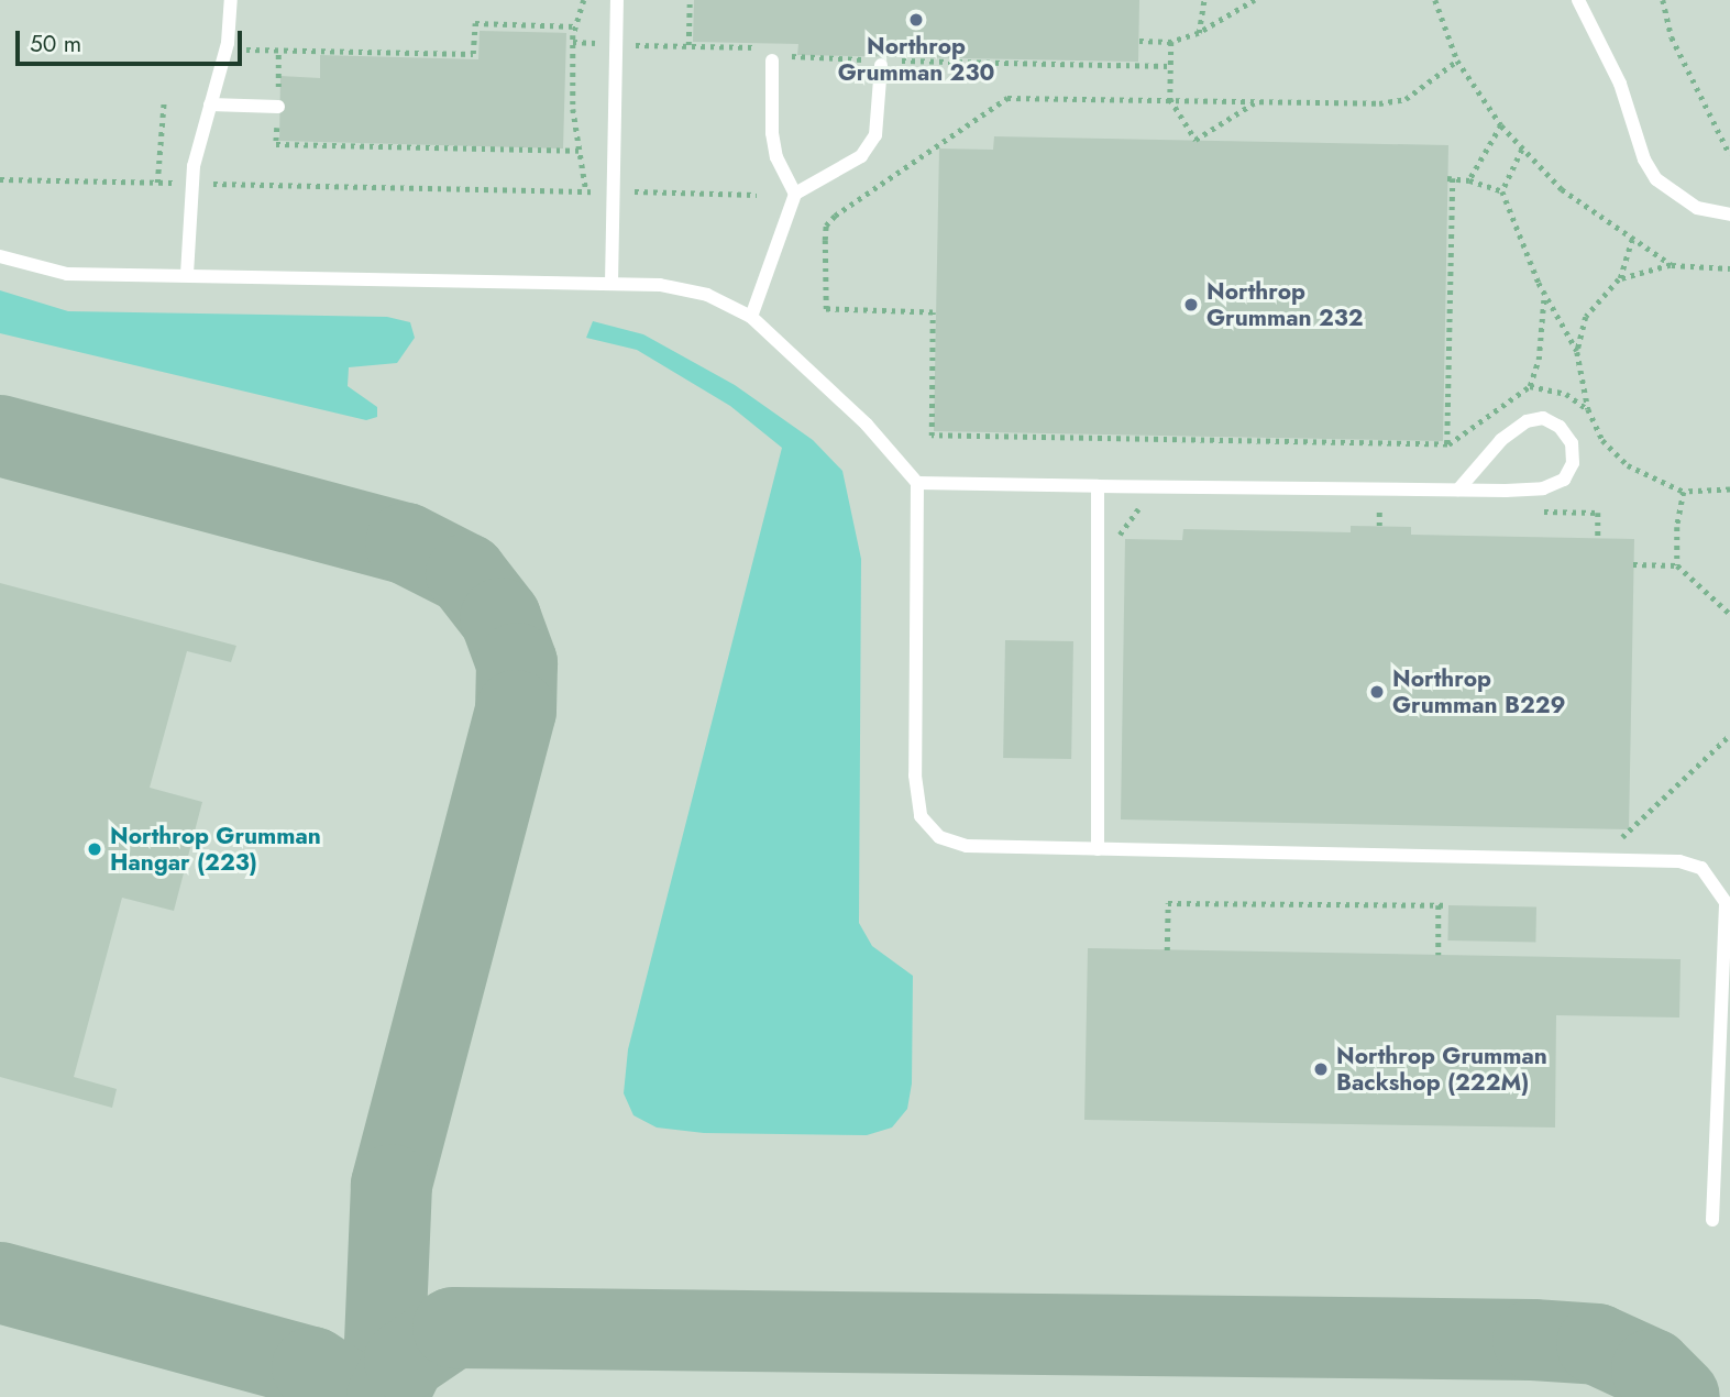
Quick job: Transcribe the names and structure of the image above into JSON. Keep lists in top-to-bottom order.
{
  "places": [
    "Northrop Grumman 230",
    "Northrop Grumman 232",
    "Northrop Grumman B229",
    "Northrop Grumman Hangar (223)",
    "Northrop Grumman Backshop (222M)"
  ],
  "scale_bar": "50 m"
}
